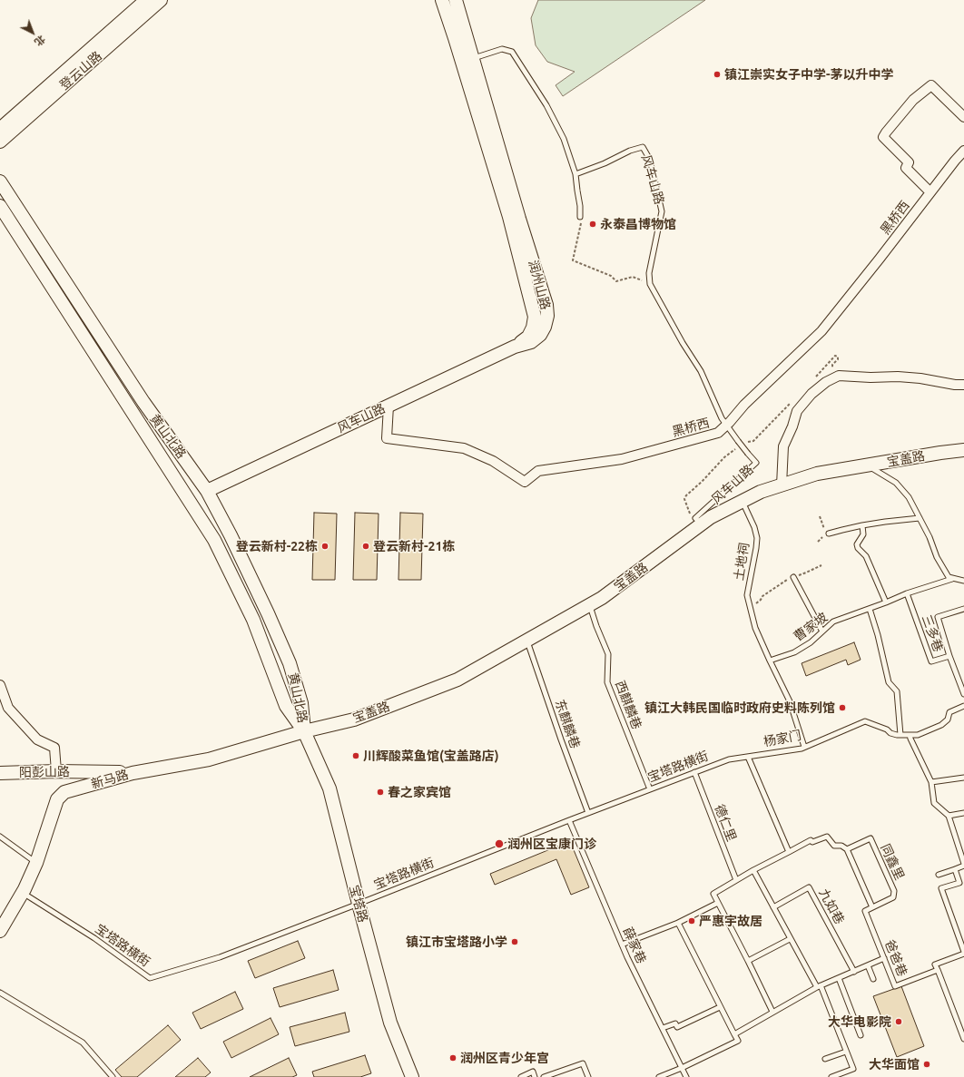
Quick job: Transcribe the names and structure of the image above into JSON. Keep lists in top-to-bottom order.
{
  "streets": {
    "street": [
      "登云山路",
      "风车山路",
      "黑桥西",
      "润州山路",
      "黄山北路",
      "宝盖路",
      "阳彭山路",
      "新马路",
      "宝塔路"
    ],
    "lane": [
      "土地祠",
      "曹家坡",
      "三多巷",
      "西麒麟巷",
      "东麒麟巷",
      "杨家门",
      "宝塔路横街",
      "德仁里",
      "同鑫里",
      "九如巷",
      "薛家巷",
      "爸爸巷"
    ]
  },
  "crossings": [
    ["风车山路", "黑桥西"],
    ["风车山路", "润州山路"],
    ["风车山路", "黄山北路"],
    ["风车山路", "宝盖路"],
    ["黄山北路", "宝盖路"],
    ["黄山北路", "新马路"],
    ["黄山北路", "宝塔路"],
    ["宝盖路", "土地祠"],
    ["宝盖路", "西麒麟巷"],
    ["宝盖路", "东麒麟巷"],
    ["宝盖路", "新马路"],
    ["宝盖路", "宝塔路"],
    ["土地祠", "曹家坡"],
    ["土地祠", "杨家门"],
    ["曹家坡", "三多巷"],
    ["西麒麟巷", "宝塔路横街"],
    ["东麒麟巷", "宝塔路横街"],
    ["杨家门", "宝塔路横街"],
    ["宝塔路横街", "新马路"],
    ["宝塔路横街", "德仁里"],
    ["宝塔路横街", "宝塔路"],
    ["宝塔路横街", "薛家巷"],
    ["阳彭山路", "新马路"],
    ["新马路", "宝塔路"],
    ["同鑫里", "爸爸巷"]
  ],
  "places": [
    "镇江崇实女子中学-茅以升中学",
    "永泰昌博物馆",
    "登云新村-22栋",
    "登云新村-21栋",
    "镇江大韩民国临时政府史料陈列馆",
    "川辉酸菜鱼馆(宝盖路店)",
    "春之家宾馆",
    "润州区宝康门诊",
    "严惠宇故居",
    "镇江市宝塔路小学",
    "大华电影院",
    "润州区青少年宫",
    "大华面馆"
  ],
  "north": "bottom right"
}
